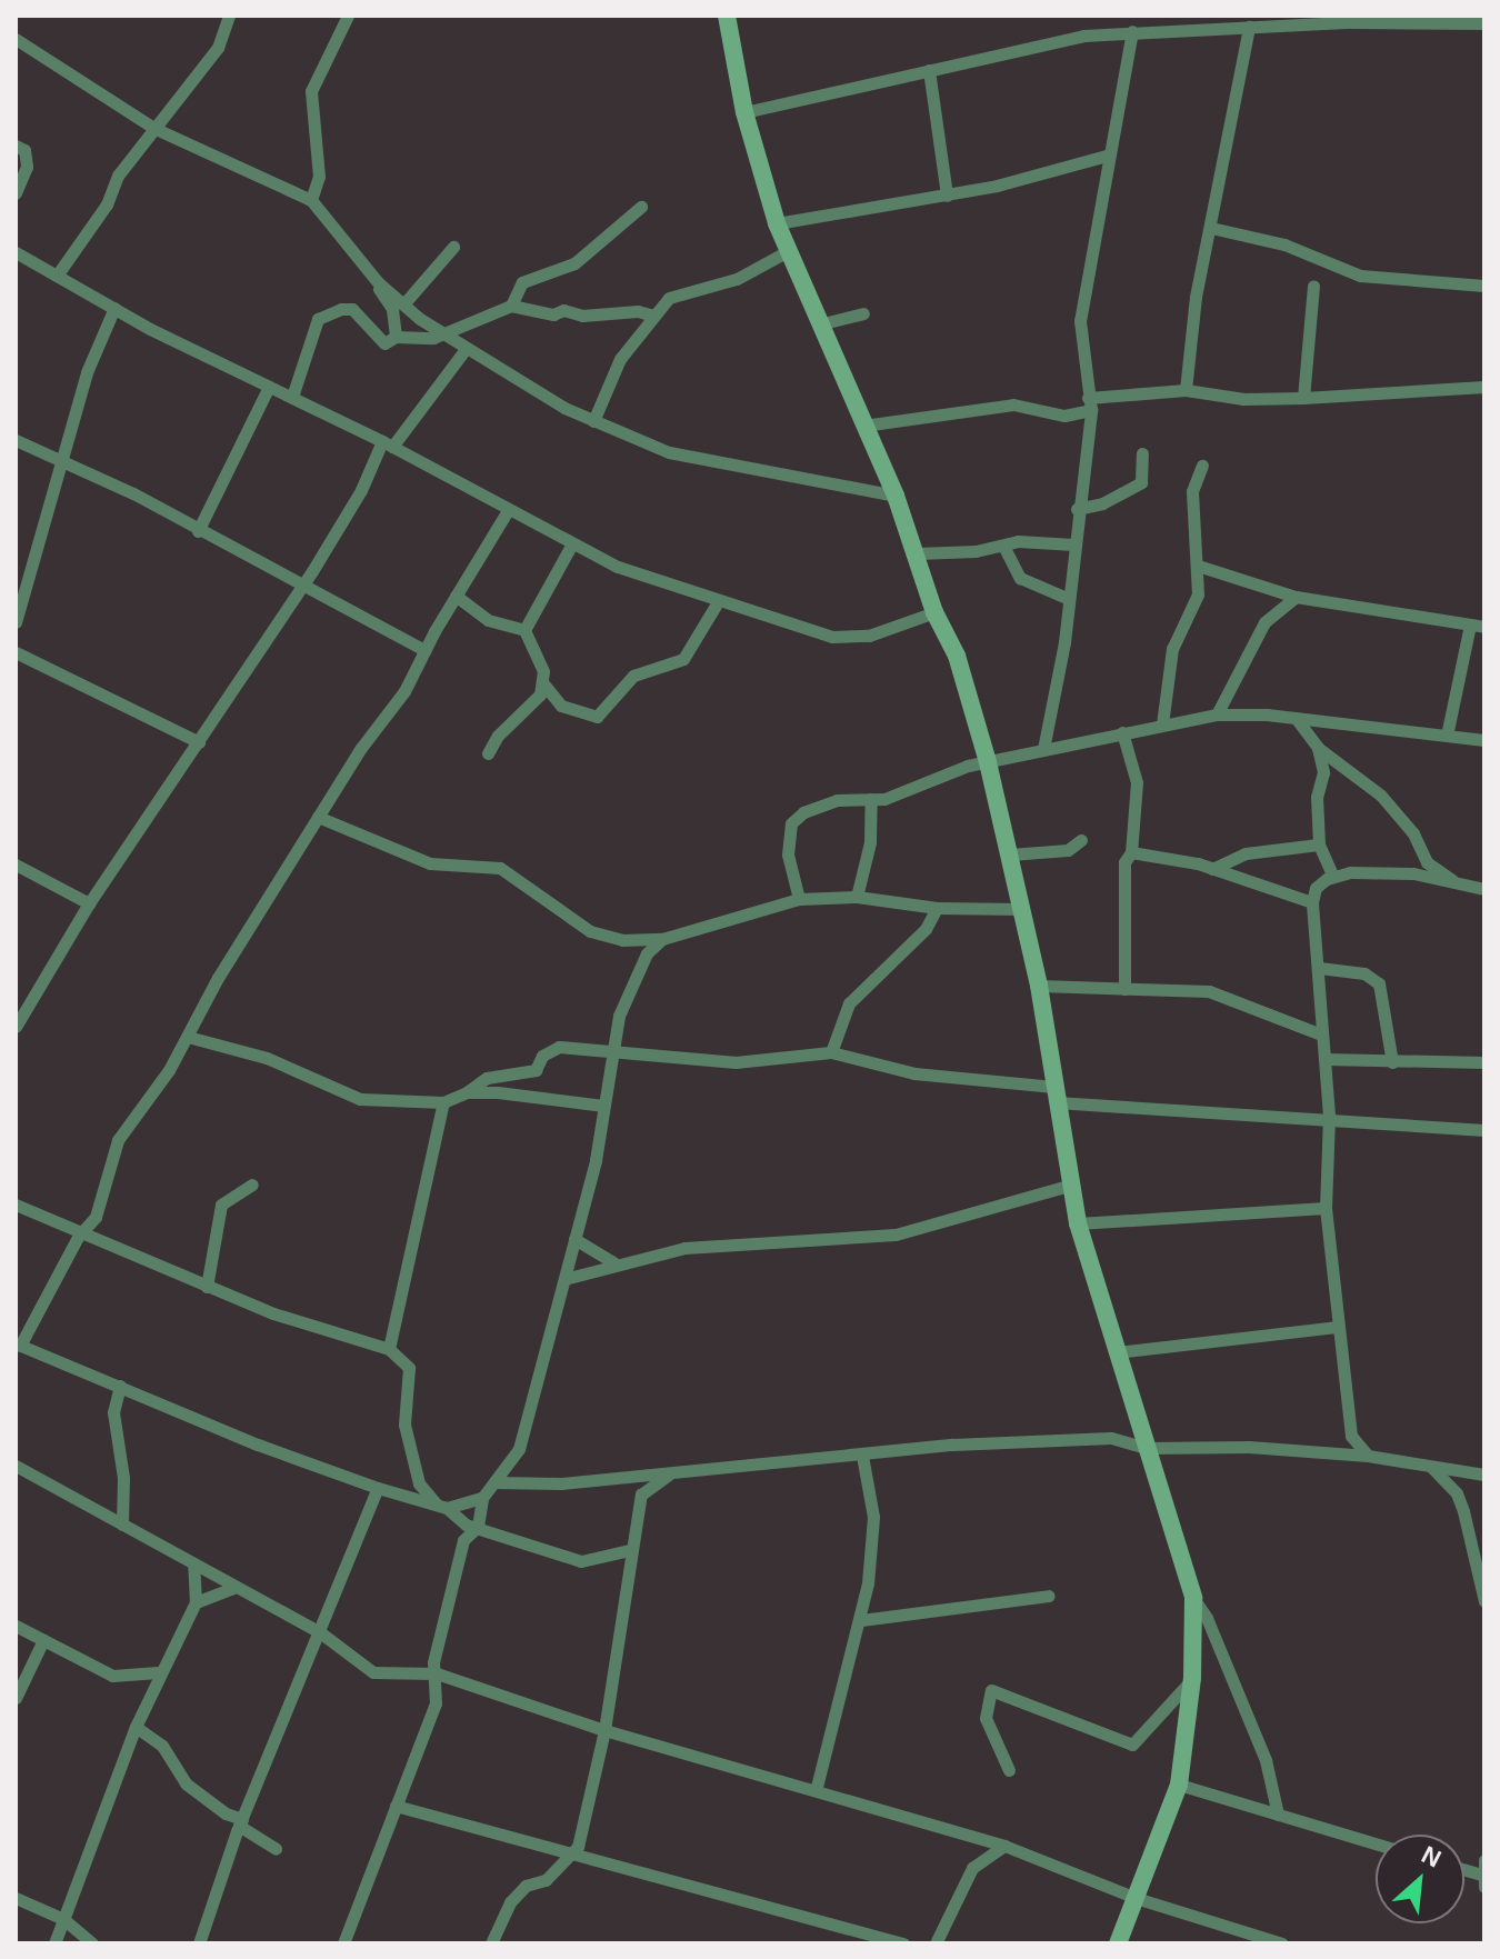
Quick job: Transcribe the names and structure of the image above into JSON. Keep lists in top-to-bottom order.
{
  "north": "top right"
}
